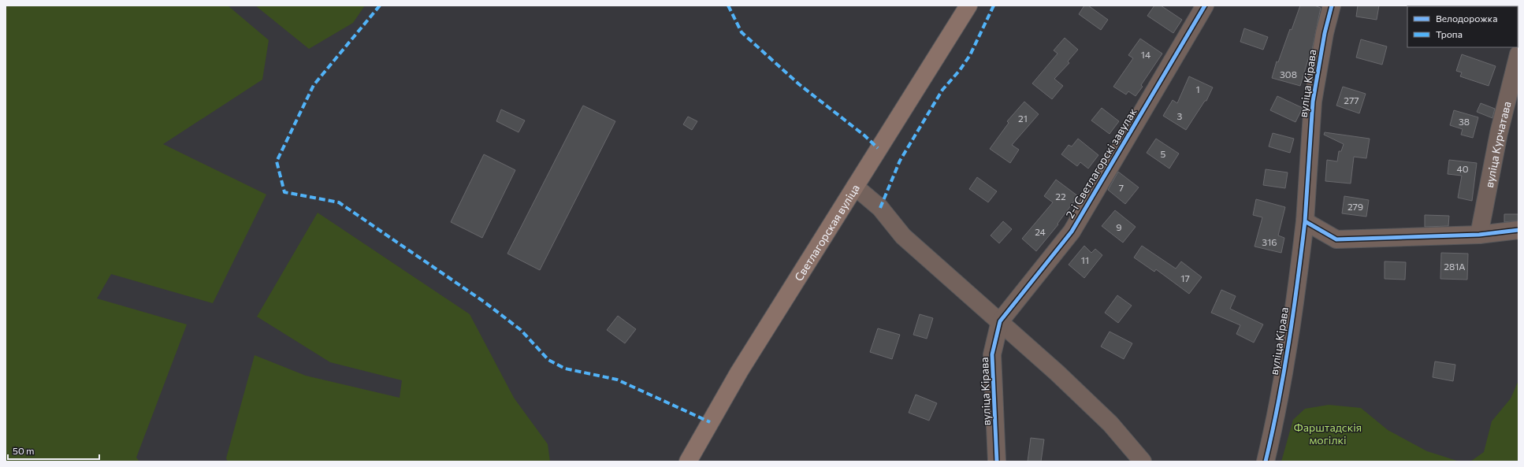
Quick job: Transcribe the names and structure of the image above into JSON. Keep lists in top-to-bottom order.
{
  "streets": {
    "main road": ["Светлагорская вуліца"],
    "street": ["вуліца Кірава", "вуліца Курчатава", "2-і Светлагорскі завулак"]
  },
  "crossings": [
    ["вуліца Кірава", "2-і Светлагорскі завулак"]
  ],
  "parks": ["Фарштадскія могілкі"],
  "house_numbers": [
    "14",
    "308",
    "1",
    "277",
    "3",
    "21",
    "38",
    "5",
    "40",
    "7",
    "22",
    "279",
    "9",
    "24",
    "316",
    "11",
    "281А",
    "17"
  ],
  "legend": ["Велодорожка", "Тропа"],
  "scale_bar": "50 m"
}
